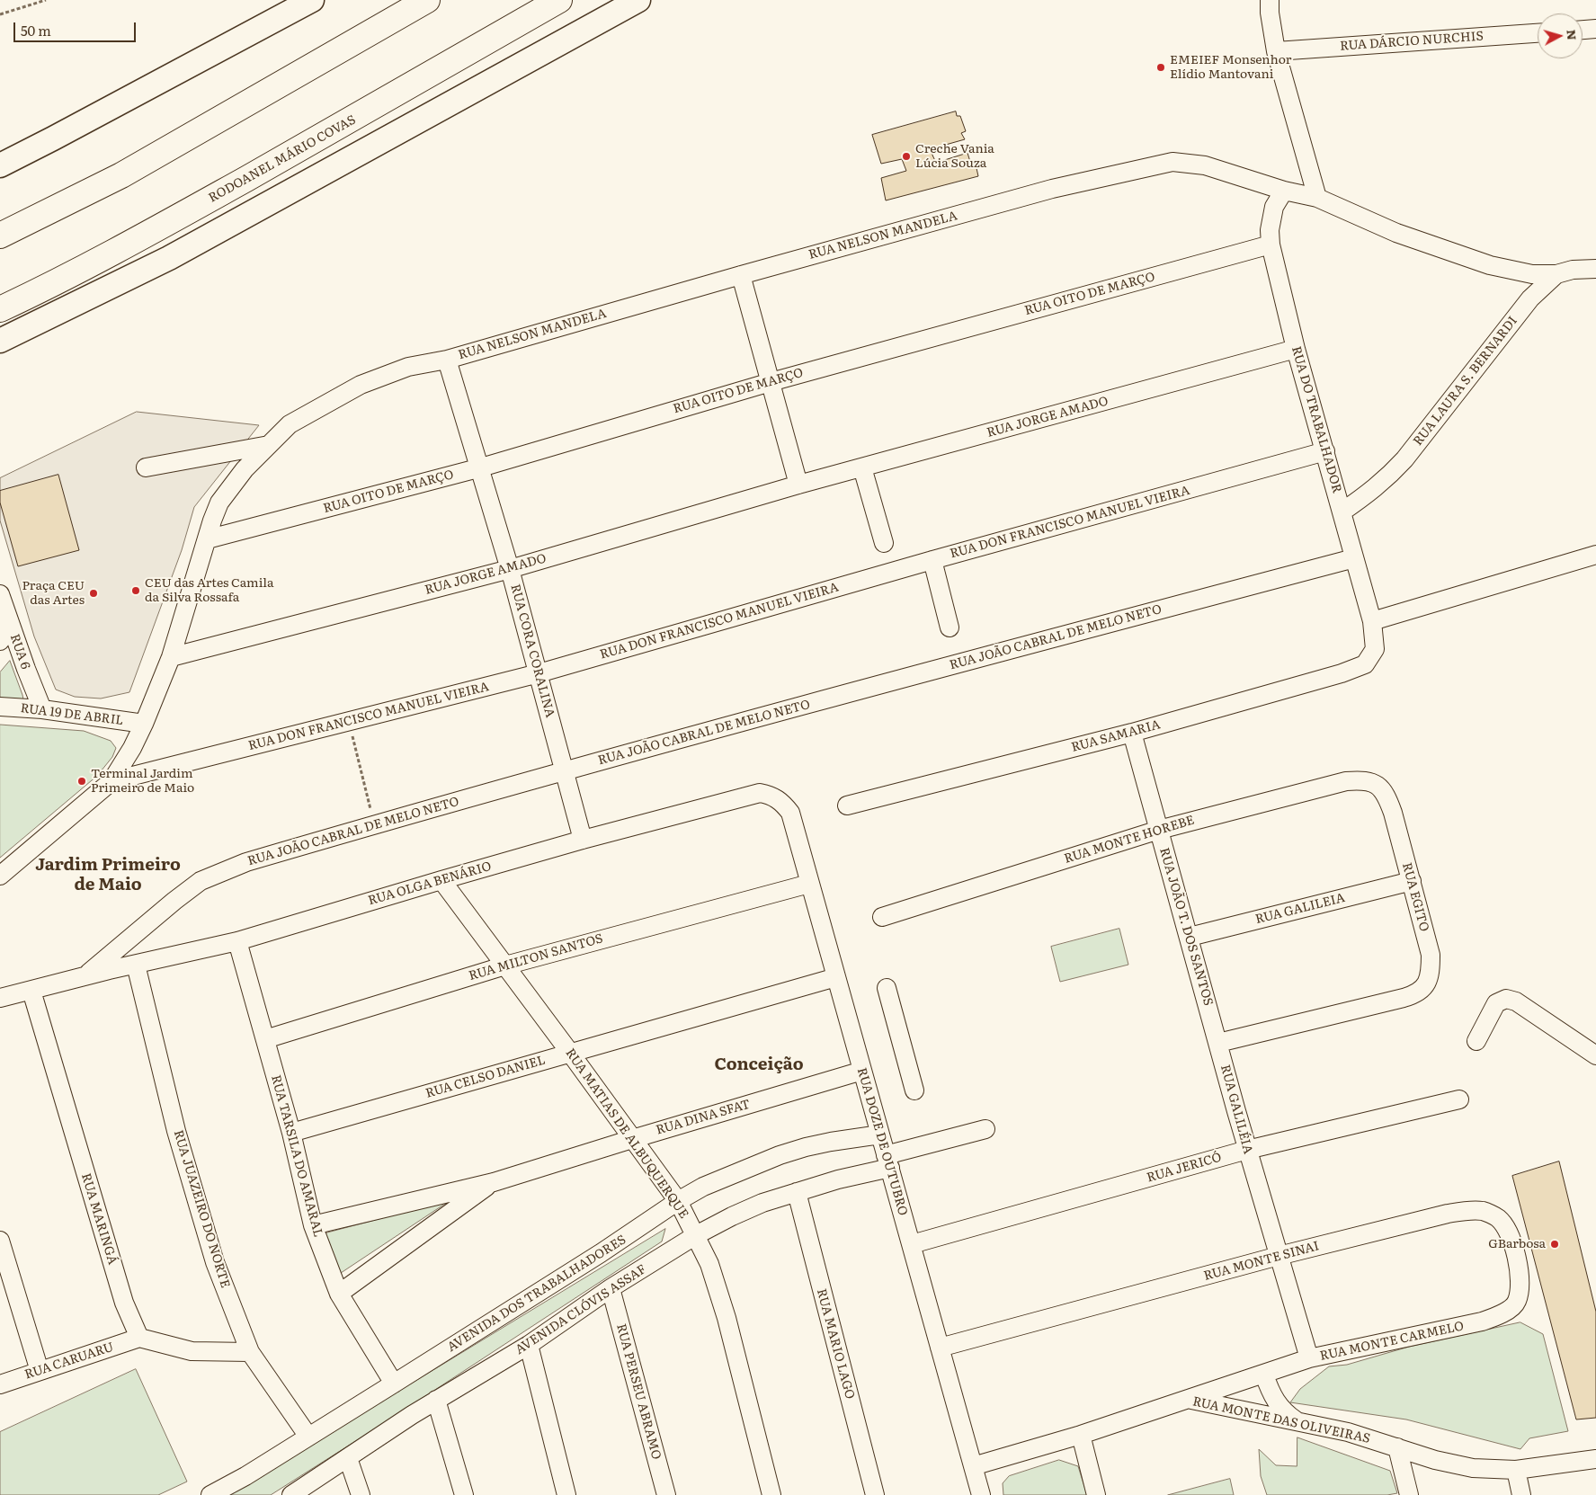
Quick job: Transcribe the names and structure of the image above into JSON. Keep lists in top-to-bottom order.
{
  "streets": {
    "highway": ["RODOANEL MÁRIO COVAS"],
    "street": [
      "RUA DÁRCIO NURCHIS",
      "RUA NELSON MANDELA",
      "RUA OITO DE MARÇO",
      "RUA LAURA S. BERNARDI",
      "RUA JORGE AMADO",
      "RUA DO TRABALHADOR",
      "RUA DON FRANCISCO MANUEL VIEIRA",
      "RUA JOÃO CABRAL DE MELO NETO",
      "RUA CORA CORALINA",
      "RUA 6",
      "RUA 19 DE ABRIL",
      "RUA SAMARIA",
      "RUA MONTE HOREBE",
      "RUA OLGA BENÁRIO",
      "RUA EGITO",
      "RUA GALILEIA",
      "RUA JOÃO T. DOS SANTOS",
      "RUA MILTON SANTOS",
      "RUA CELSO DANIEL",
      "RUA GALILÉIA",
      "RUA DINA SFAT",
      "RUA MATIAS DE ALBUQUERQUE",
      "RUA DOZE DE OUTUBRO",
      "RUA TARSILA DO AMARAL",
      "RUA JERICÓ",
      "RUA JUAZEIRO DO NORTE",
      "RUA MARINGÁ",
      "RUA MONTE SINAI",
      "AVENIDA DOS TRABALHADORES",
      "AVENIDA CLÓVIS ASSAF",
      "RUA MONTE CARMELO",
      "RUA MARIO LAGO",
      "RUA CARUARU",
      "RUA PERSEU ABRAMO",
      "RUA MONTE DAS OLIVEIRAS"
    ]
  },
  "crossings": [
    ["RUA NELSON MANDELA", "RUA OITO DE MARÇO"],
    ["RUA NELSON MANDELA", "RUA LAURA S. BERNARDI"],
    ["RUA NELSON MANDELA", "RUA JORGE AMADO"],
    ["RUA NELSON MANDELA", "RUA DO TRABALHADOR"],
    ["RUA NELSON MANDELA", "RUA DON FRANCISCO MANUEL VIEIRA"],
    ["RUA NELSON MANDELA", "RUA CORA CORALINA"],
    ["RUA NELSON MANDELA", "RUA 19 DE ABRIL"],
    ["RUA OITO DE MARÇO", "RUA DO TRABALHADOR"],
    ["RUA OITO DE MARÇO", "RUA CORA CORALINA"],
    ["RUA LAURA S. BERNARDI", "RUA DO TRABALHADOR"],
    ["RUA JORGE AMADO", "RUA DO TRABALHADOR"],
    ["RUA JORGE AMADO", "RUA CORA CORALINA"],
    ["RUA DO TRABALHADOR", "RUA DON FRANCISCO MANUEL VIEIRA"],
    ["RUA DO TRABALHADOR", "RUA JOÃO CABRAL DE MELO NETO"],
    ["RUA DO TRABALHADOR", "RUA SAMARIA"],
    ["RUA DON FRANCISCO MANUEL VIEIRA", "RUA CORA CORALINA"],
    ["RUA JOÃO CABRAL DE MELO NETO", "RUA CORA CORALINA"],
    ["RUA JOÃO CABRAL DE MELO NETO", "RUA OLGA BENÁRIO"],
    ["RUA CORA CORALINA", "RUA OLGA BENÁRIO"],
    ["RUA 6", "RUA 19 DE ABRIL"],
    ["RUA SAMARIA", "RUA JOÃO T. DOS SANTOS"],
    ["RUA MONTE HOREBE", "RUA EGITO"],
    ["RUA MONTE HOREBE", "RUA JOÃO T. DOS SANTOS"],
    ["RUA OLGA BENÁRIO", "RUA MATIAS DE ALBUQUERQUE"],
    ["RUA OLGA BENÁRIO", "RUA DOZE DE OUTUBRO"],
    ["RUA OLGA BENÁRIO", "RUA TARSILA DO AMARAL"],
    ["RUA OLGA BENÁRIO", "RUA JUAZEIRO DO NORTE"],
    ["RUA OLGA BENÁRIO", "RUA MARINGÁ"],
    ["RUA EGITO", "RUA GALILEIA"],
    ["RUA EGITO", "RUA JOÃO T. DOS SANTOS"],
    ["RUA EGITO", "RUA GALILÉIA"],
    ["RUA GALILEIA", "RUA JOÃO T. DOS SANTOS"],
    ["RUA JOÃO T. DOS SANTOS", "RUA GALILÉIA"],
    ["RUA MILTON SANTOS", "RUA MATIAS DE ALBUQUERQUE"],
    ["RUA MILTON SANTOS", "RUA DOZE DE OUTUBRO"],
    ["RUA MILTON SANTOS", "RUA TARSILA DO AMARAL"],
    ["RUA CELSO DANIEL", "RUA MATIAS DE ALBUQUERQUE"],
    ["RUA CELSO DANIEL", "RUA DOZE DE OUTUBRO"],
    ["RUA CELSO DANIEL", "RUA TARSILA DO AMARAL"],
    ["RUA GALILÉIA", "RUA JERICÓ"],
    ["RUA GALILÉIA", "RUA MONTE SINAI"],
    ["RUA GALILÉIA", "RUA MONTE CARMELO"],
    ["RUA DINA SFAT", "RUA MATIAS DE ALBUQUERQUE"],
    ["RUA DINA SFAT", "RUA DOZE DE OUTUBRO"],
    ["RUA DINA SFAT", "RUA TARSILA DO AMARAL"],
    ["RUA MATIAS DE ALBUQUERQUE", "AVENIDA DOS TRABALHADORES"],
    ["RUA MATIAS DE ALBUQUERQUE", "AVENIDA CLÓVIS ASSAF"],
    ["RUA DOZE DE OUTUBRO", "RUA JERICÓ"],
    ["RUA DOZE DE OUTUBRO", "RUA MONTE SINAI"],
    ["RUA DOZE DE OUTUBRO", "AVENIDA DOS TRABALHADORES"],
    ["RUA DOZE DE OUTUBRO", "AVENIDA CLÓVIS ASSAF"],
    ["RUA DOZE DE OUTUBRO", "RUA MONTE DAS OLIVEIRAS"],
    ["RUA TARSILA DO AMARAL", "AVENIDA DOS TRABALHADORES"],
    ["RUA JUAZEIRO DO NORTE", "AVENIDA DOS TRABALHADORES"],
    ["RUA MARINGÁ", "RUA CARUARU"],
    ["RUA MONTE SINAI", "RUA MONTE CARMELO"],
    ["AVENIDA CLÓVIS ASSAF", "RUA MARIO LAGO"],
    ["AVENIDA CLÓVIS ASSAF", "RUA PERSEU ABRAMO"],
    ["RUA MONTE CARMELO", "RUA MONTE DAS OLIVEIRAS"]
  ],
  "districts": ["Jardim Primeiro de Maio", "Conceição"],
  "places": [
    "EMEIEF Monsenhor Elídio Mantovani",
    "Creche Vania Lúcia Souza",
    "CEU das Artes Camila da Silva Rossafa",
    "Praça CEU das Artes",
    "Terminal Jardim Primeiro de Maio",
    "GBarbosa"
  ],
  "scale_bar": "50 m",
  "north": "right"
}
